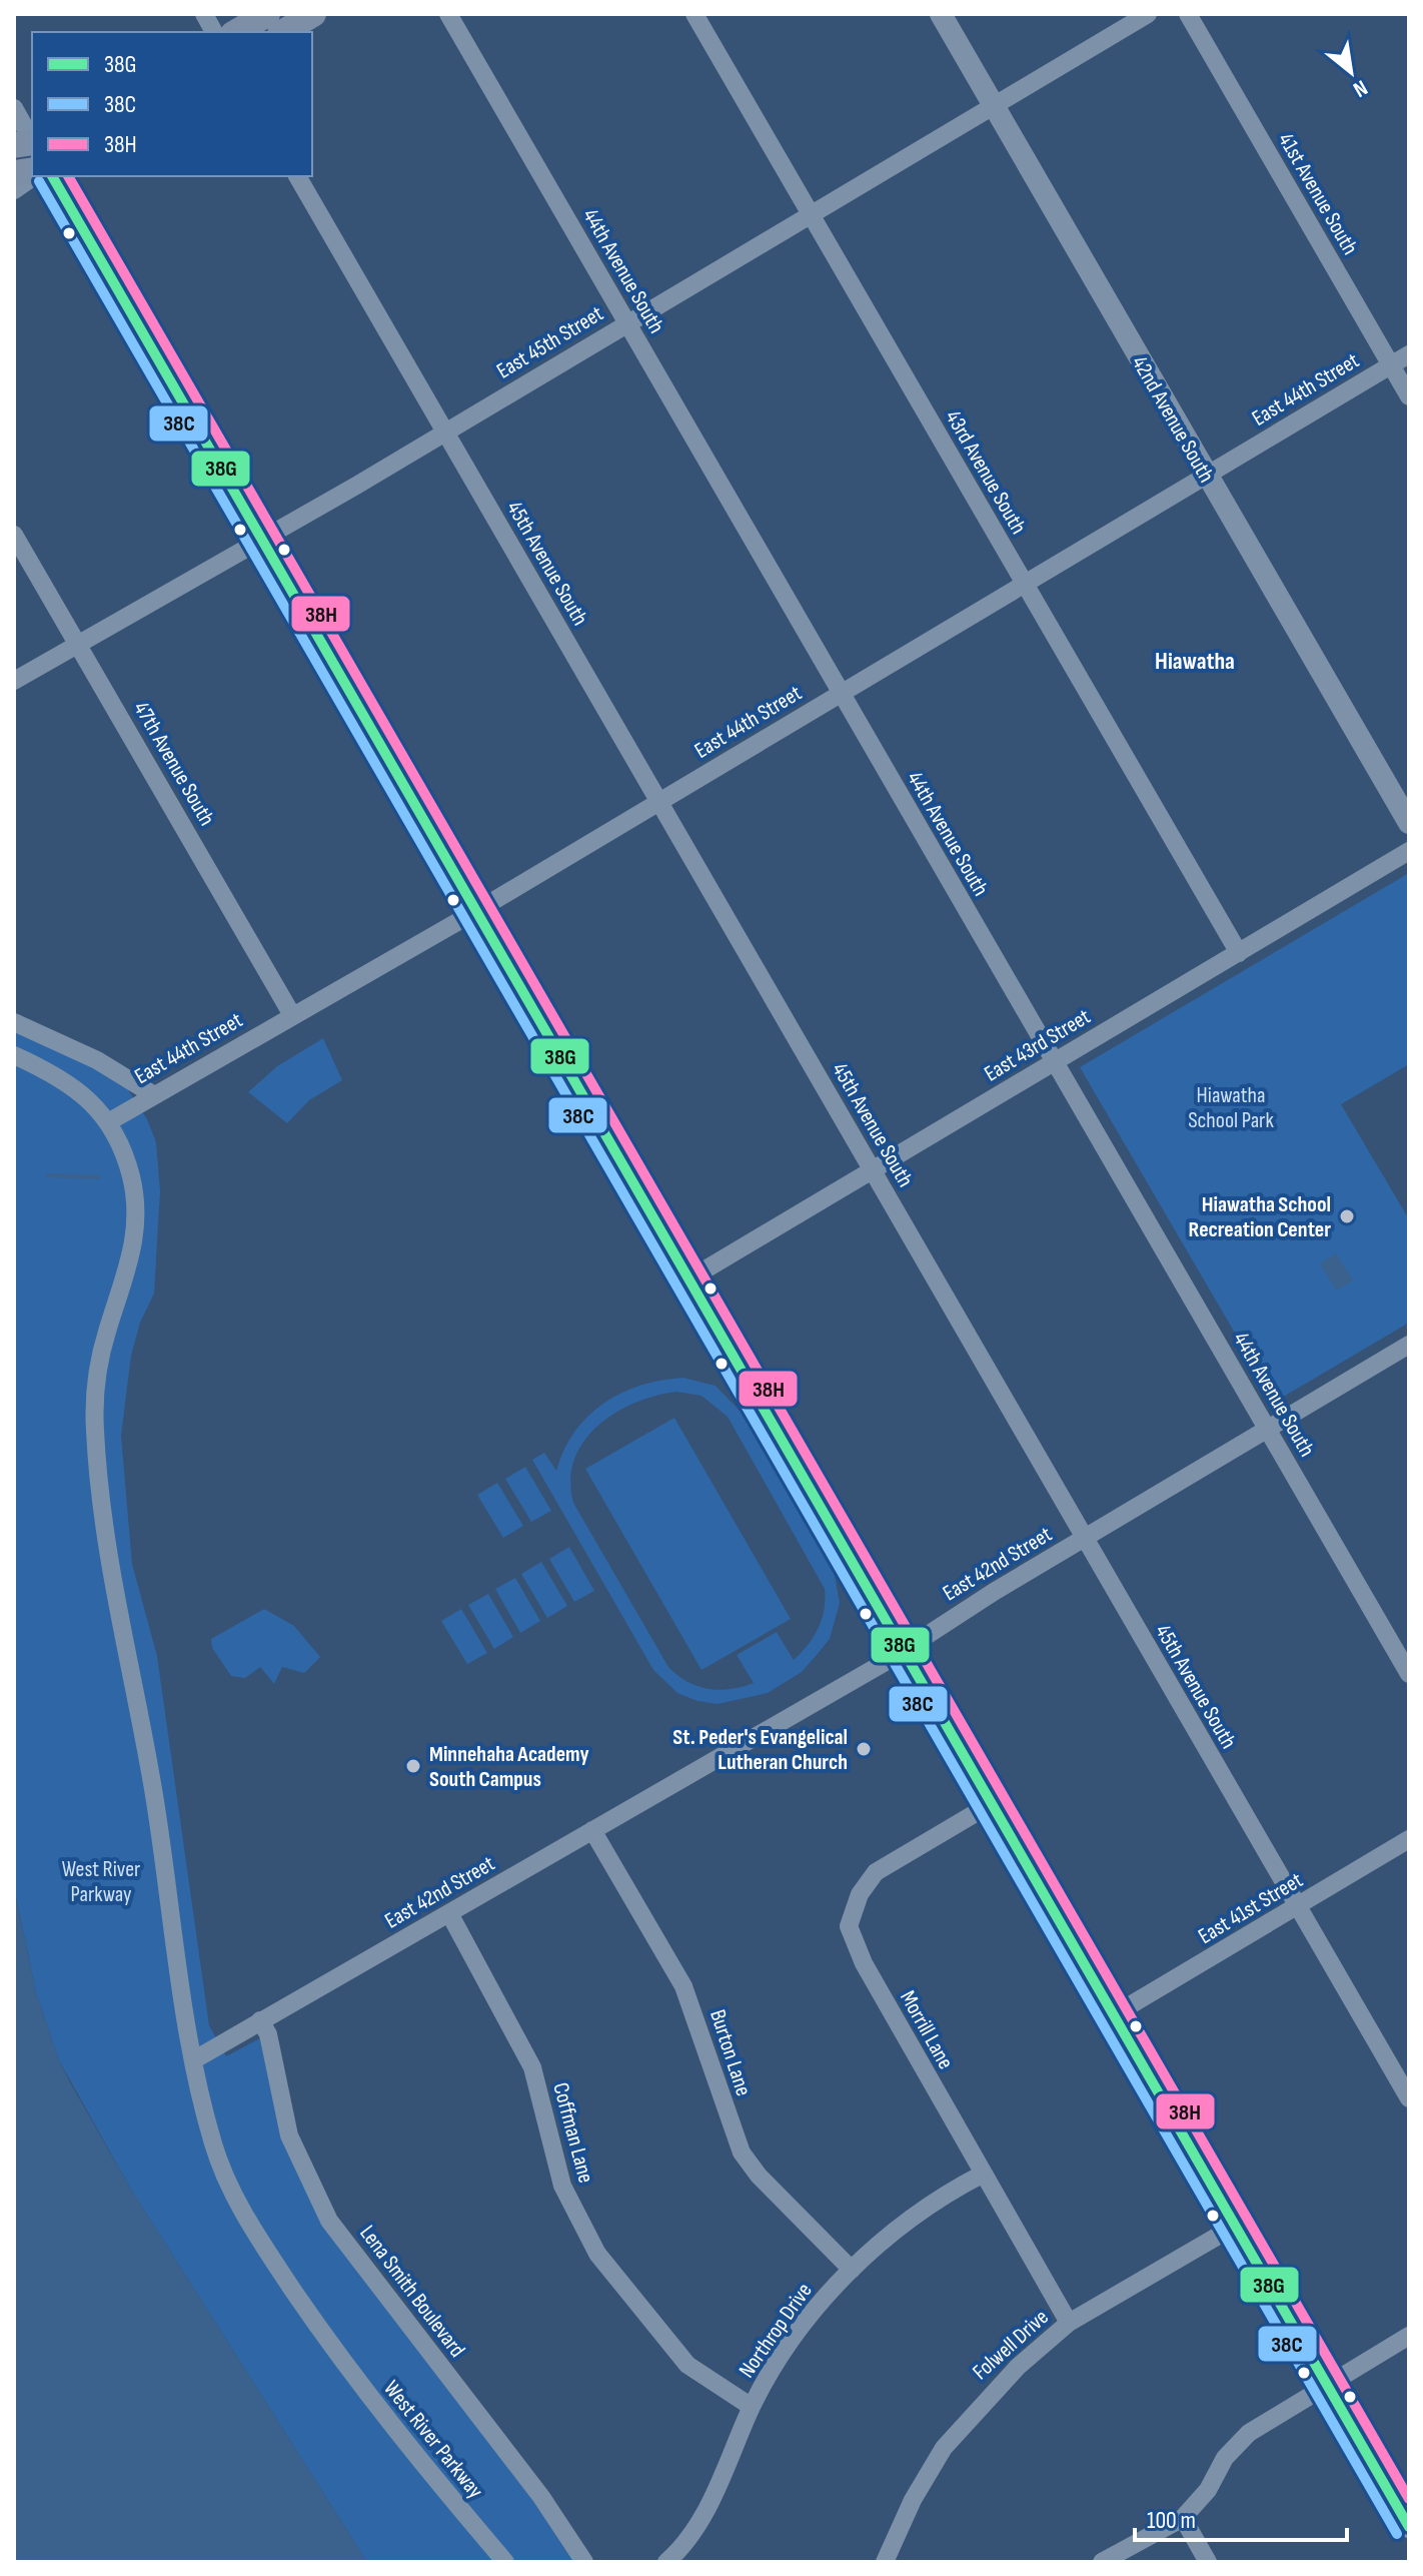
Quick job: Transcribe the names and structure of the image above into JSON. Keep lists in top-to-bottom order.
{
  "streets": {
    "street": [
      "41st Avenue South",
      "44th Avenue South",
      "East 45th Street",
      "East 44th Street",
      "42nd Avenue South",
      "43rd Avenue South",
      "45th Avenue South",
      "47th Avenue South",
      "East 43rd Street",
      "East 42nd Street",
      "East 41st Street",
      "Morrill Lane",
      "Burton Lane",
      "Coffman Lane",
      "Lena Smith Boulevard",
      "Northrop Drive",
      "Folwell Drive",
      "West River Parkway"
    ]
  },
  "crossings": [
    ["41st Avenue South", "East 44th Street"],
    ["44th Avenue South", "East 45th Street"],
    ["44th Avenue South", "East 44th Street"],
    ["44th Avenue South", "East 43rd Street"],
    ["44th Avenue South", "East 42nd Street"],
    ["East 45th Street", "42nd Avenue South"],
    ["East 45th Street", "43rd Avenue South"],
    ["East 45th Street", "45th Avenue South"],
    ["East 45th Street", "47th Avenue South"],
    ["East 44th Street", "42nd Avenue South"],
    ["East 44th Street", "43rd Avenue South"],
    ["East 44th Street", "45th Avenue South"],
    ["East 44th Street", "47th Avenue South"],
    ["East 44th Street", "West River Parkway"],
    ["43rd Avenue South", "East 43rd Street"],
    ["45th Avenue South", "East 43rd Street"],
    ["45th Avenue South", "East 42nd Street"],
    ["45th Avenue South", "East 41st Street"],
    ["East 42nd Street", "Burton Lane"],
    ["East 42nd Street", "Coffman Lane"],
    ["East 42nd Street", "Lena Smith Boulevard"],
    ["East 42nd Street", "West River Parkway"],
    ["Morrill Lane", "Northrop Drive"],
    ["Morrill Lane", "Folwell Drive"],
    ["Burton Lane", "Northrop Drive"],
    ["Coffman Lane", "Northrop Drive"]
  ],
  "districts": ["Hiawatha"],
  "parks": ["Hiawatha School Park", "West River Parkway"],
  "places": ["Hiawatha School Recreation Center", "St. Peder's Evangelical Lutheran Church", "Minnehaha Academy South Campus"],
  "lines": ["transit line 38G", "transit line 38H", "transit line 38C"],
  "legend": ["38G", "38C", "38H"],
  "scale_bar": "100 m",
  "north": "bottom right"
}
